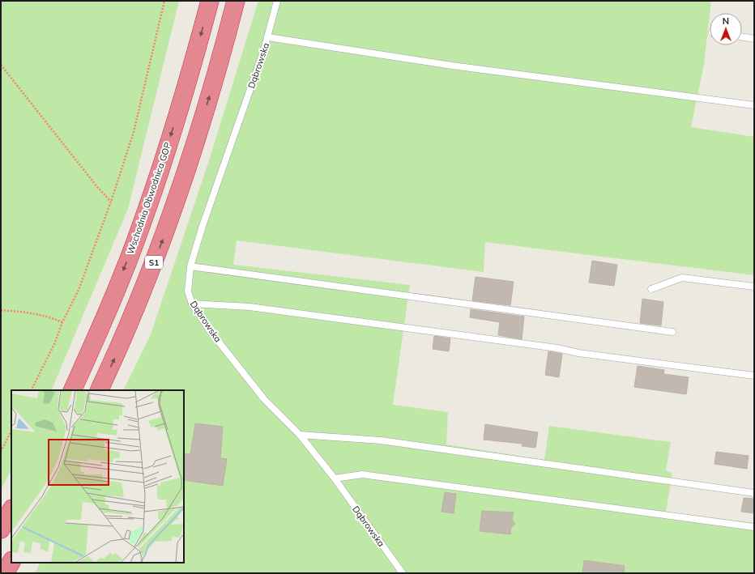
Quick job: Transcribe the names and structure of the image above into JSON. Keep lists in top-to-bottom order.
{
  "streets": {
    "highway": ["Wschodnia Obwodnica GOP", "S1"],
    "lane": ["Dąbrowska"]
  },
  "north": "top"
}
